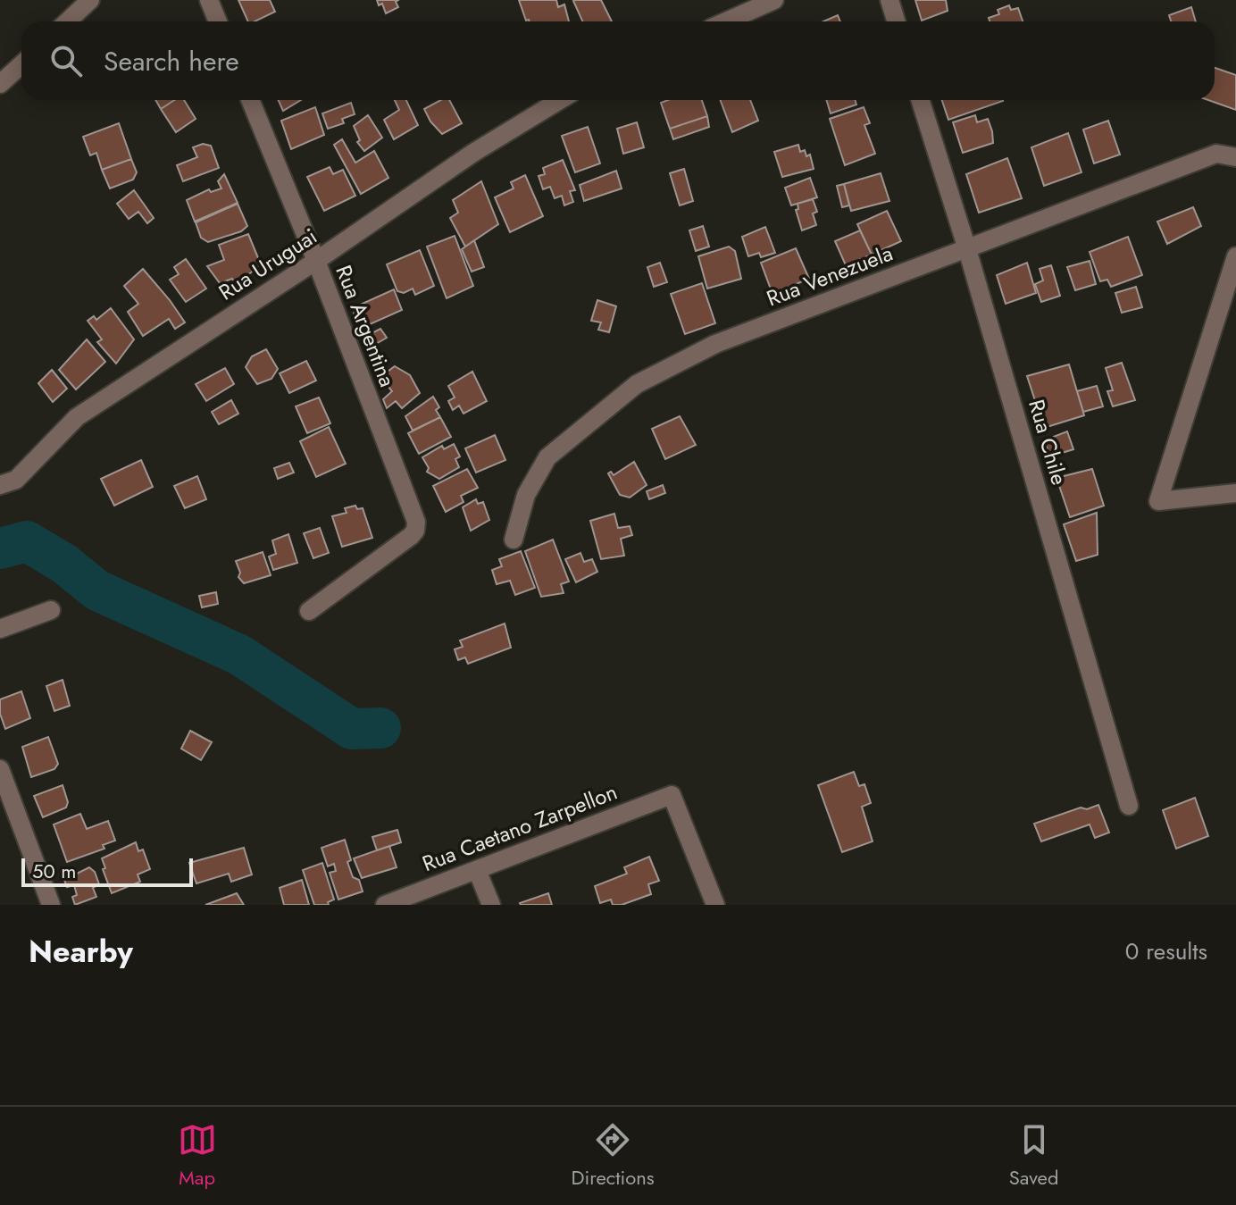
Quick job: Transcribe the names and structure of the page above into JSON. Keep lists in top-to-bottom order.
{
  "streets": {
    "street": [
      "Rua Uruguai",
      "Rua Venezuela",
      "Rua Argentina",
      "Rua Chile",
      "Rua Caetano Zarpellon"
    ]
  },
  "crossings": [
    ["Rua Uruguai", "Rua Argentina"],
    ["Rua Venezuela", "Rua Chile"]
  ],
  "scale_bar": "50 m",
  "page": {
    "search": "Search here",
    "scale": "50 m",
    "heading": ["Nearby", "0 results"],
    "nav": ["Map", "Directions", "Saved"]
  }
}
